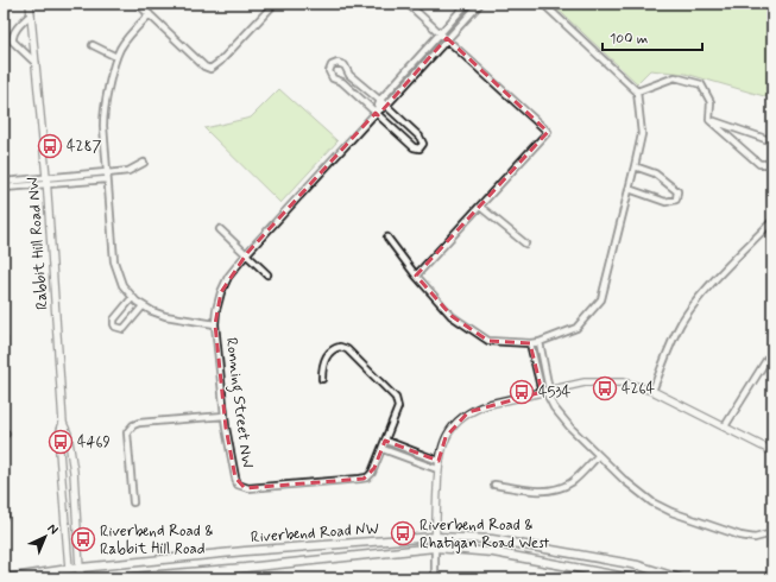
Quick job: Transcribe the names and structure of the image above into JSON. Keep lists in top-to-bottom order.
{
  "streets": {
    "main road": ["Rabbit Hill Road NW", "Riverbend Road NW"],
    "street": ["Ronning Street NW"]
  },
  "crossings": [
    ["Rabbit Hill Road NW", "Riverbend Road NW"]
  ],
  "places": {
    "bus stop": [
      "4287",
      "4264",
      "4534",
      "4469",
      "Riverbend Road & Rhatigan Road West",
      "Riverbend Road & Rabbit Hill Road"
    ]
  },
  "scale_bar": "100 m",
  "north": "top right"
}
